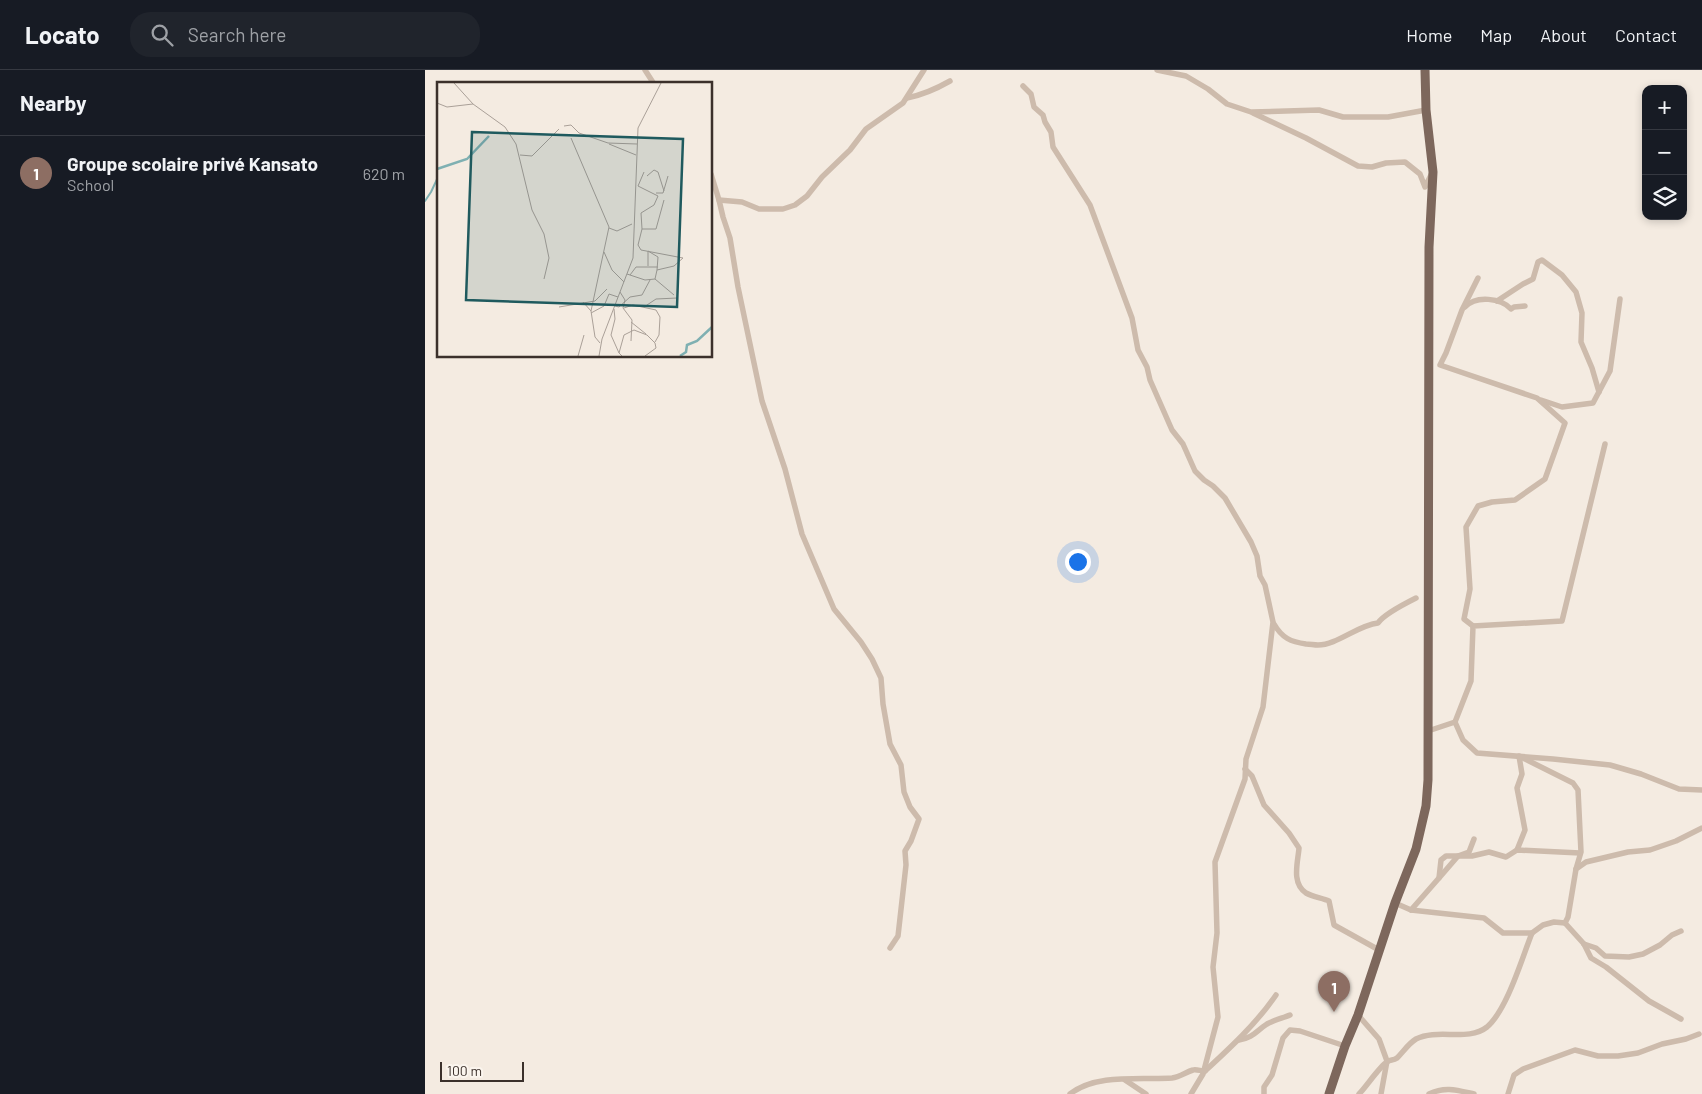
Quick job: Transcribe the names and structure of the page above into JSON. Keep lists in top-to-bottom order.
{
  "scale_bar": "100 m",
  "page": {
    "header": "Locato",
    "search": "Search here",
    "nav": [
      "Home",
      "Map",
      "About",
      "Contact"
    ],
    "heading": "Nearby",
    "map_buttons": ["+", "−"],
    "list": [
      {
        "mark": "1",
        "name": "Groupe scolaire privé Kansato",
        "note": "School",
        "value": "620 m"
      }
    ],
    "pins": "1",
    "scale": "100 m"
  }
}
